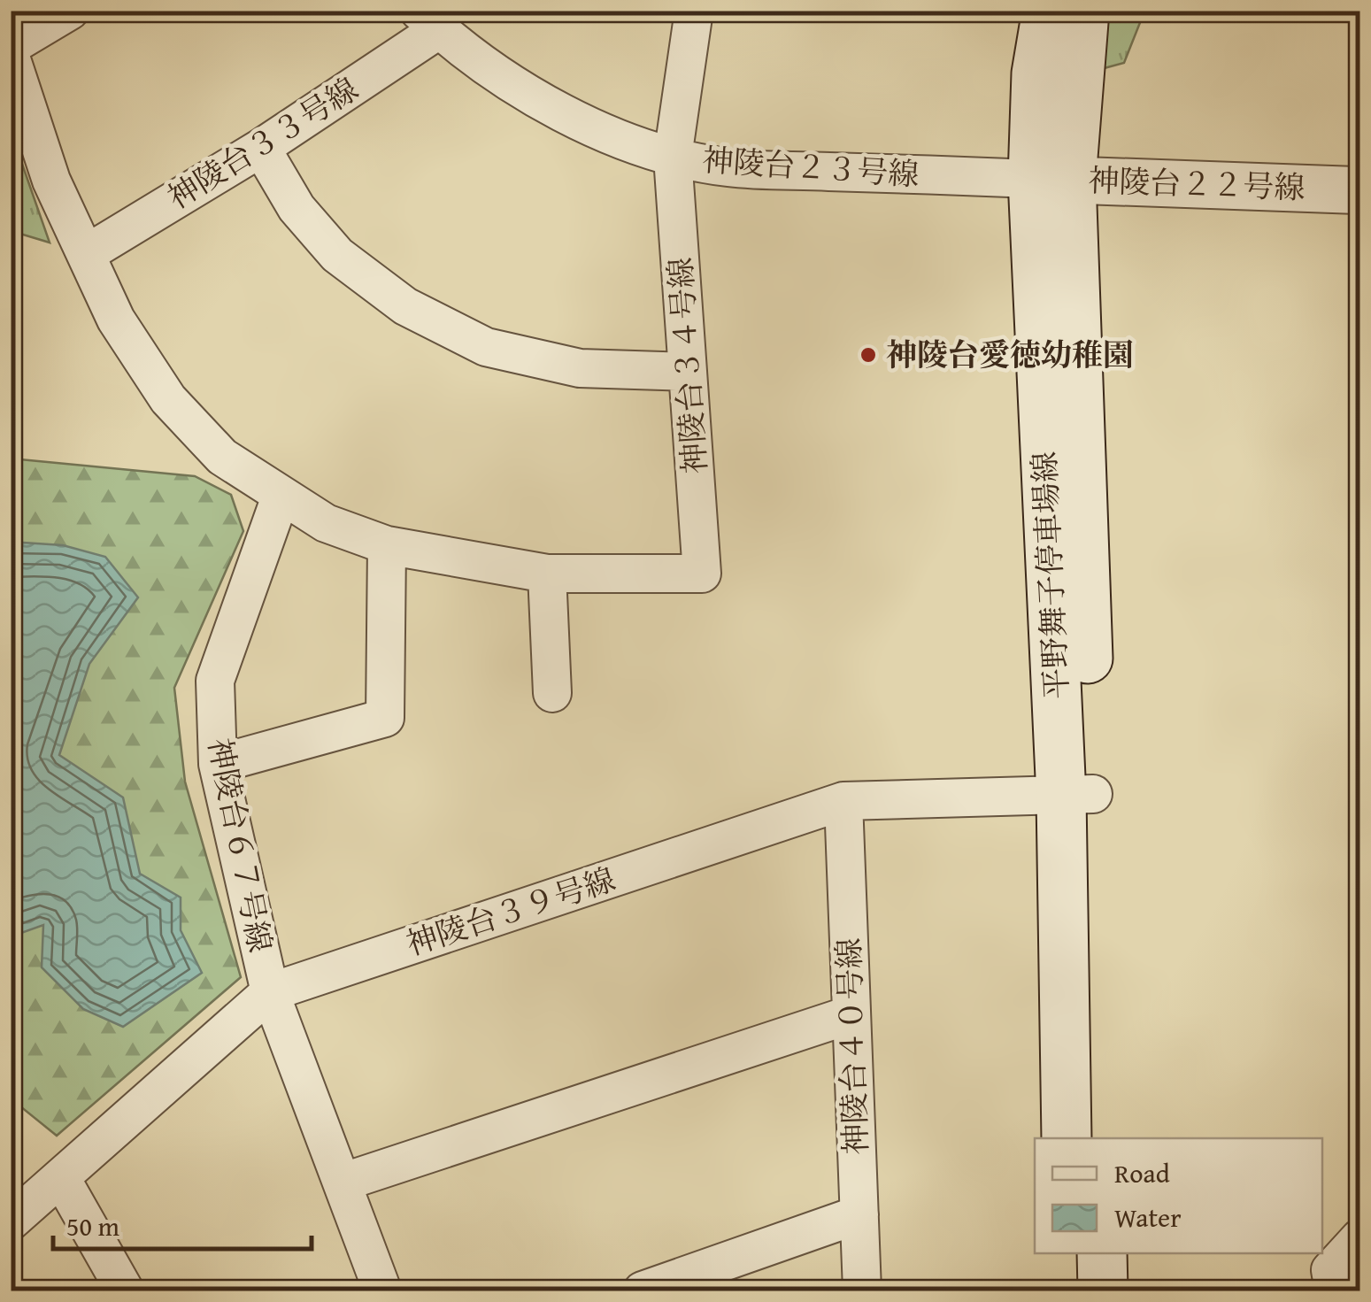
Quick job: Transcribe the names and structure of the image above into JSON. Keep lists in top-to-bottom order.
{
  "streets": {
    "main road": ["平野舞子停車場線"],
    "street": [
      "神陵台３３号線",
      "神陵台２３号線",
      "神陵台２２号線",
      "神陵台３４号線",
      "神陵台６７号線",
      "神陵台３９号線",
      "神陵台４０号線"
    ]
  },
  "crossings": [
    ["神陵台３３号線", "神陵台２３号線"],
    ["神陵台２３号線", "神陵台２２号線"],
    ["神陵台２３号線", "神陵台３４号線"],
    ["神陵台２３号線", "平野舞子停車場線"],
    ["神陵台２２号線", "平野舞子停車場線"],
    ["平野舞子停車場線", "神陵台３９号線"],
    ["神陵台６７号線", "神陵台３９号線"],
    ["神陵台３９号線", "神陵台４０号線"]
  ],
  "places": ["神陵台愛徳幼稚園"],
  "legend": ["Road", "Water"],
  "scale_bar": "50 m"
}
